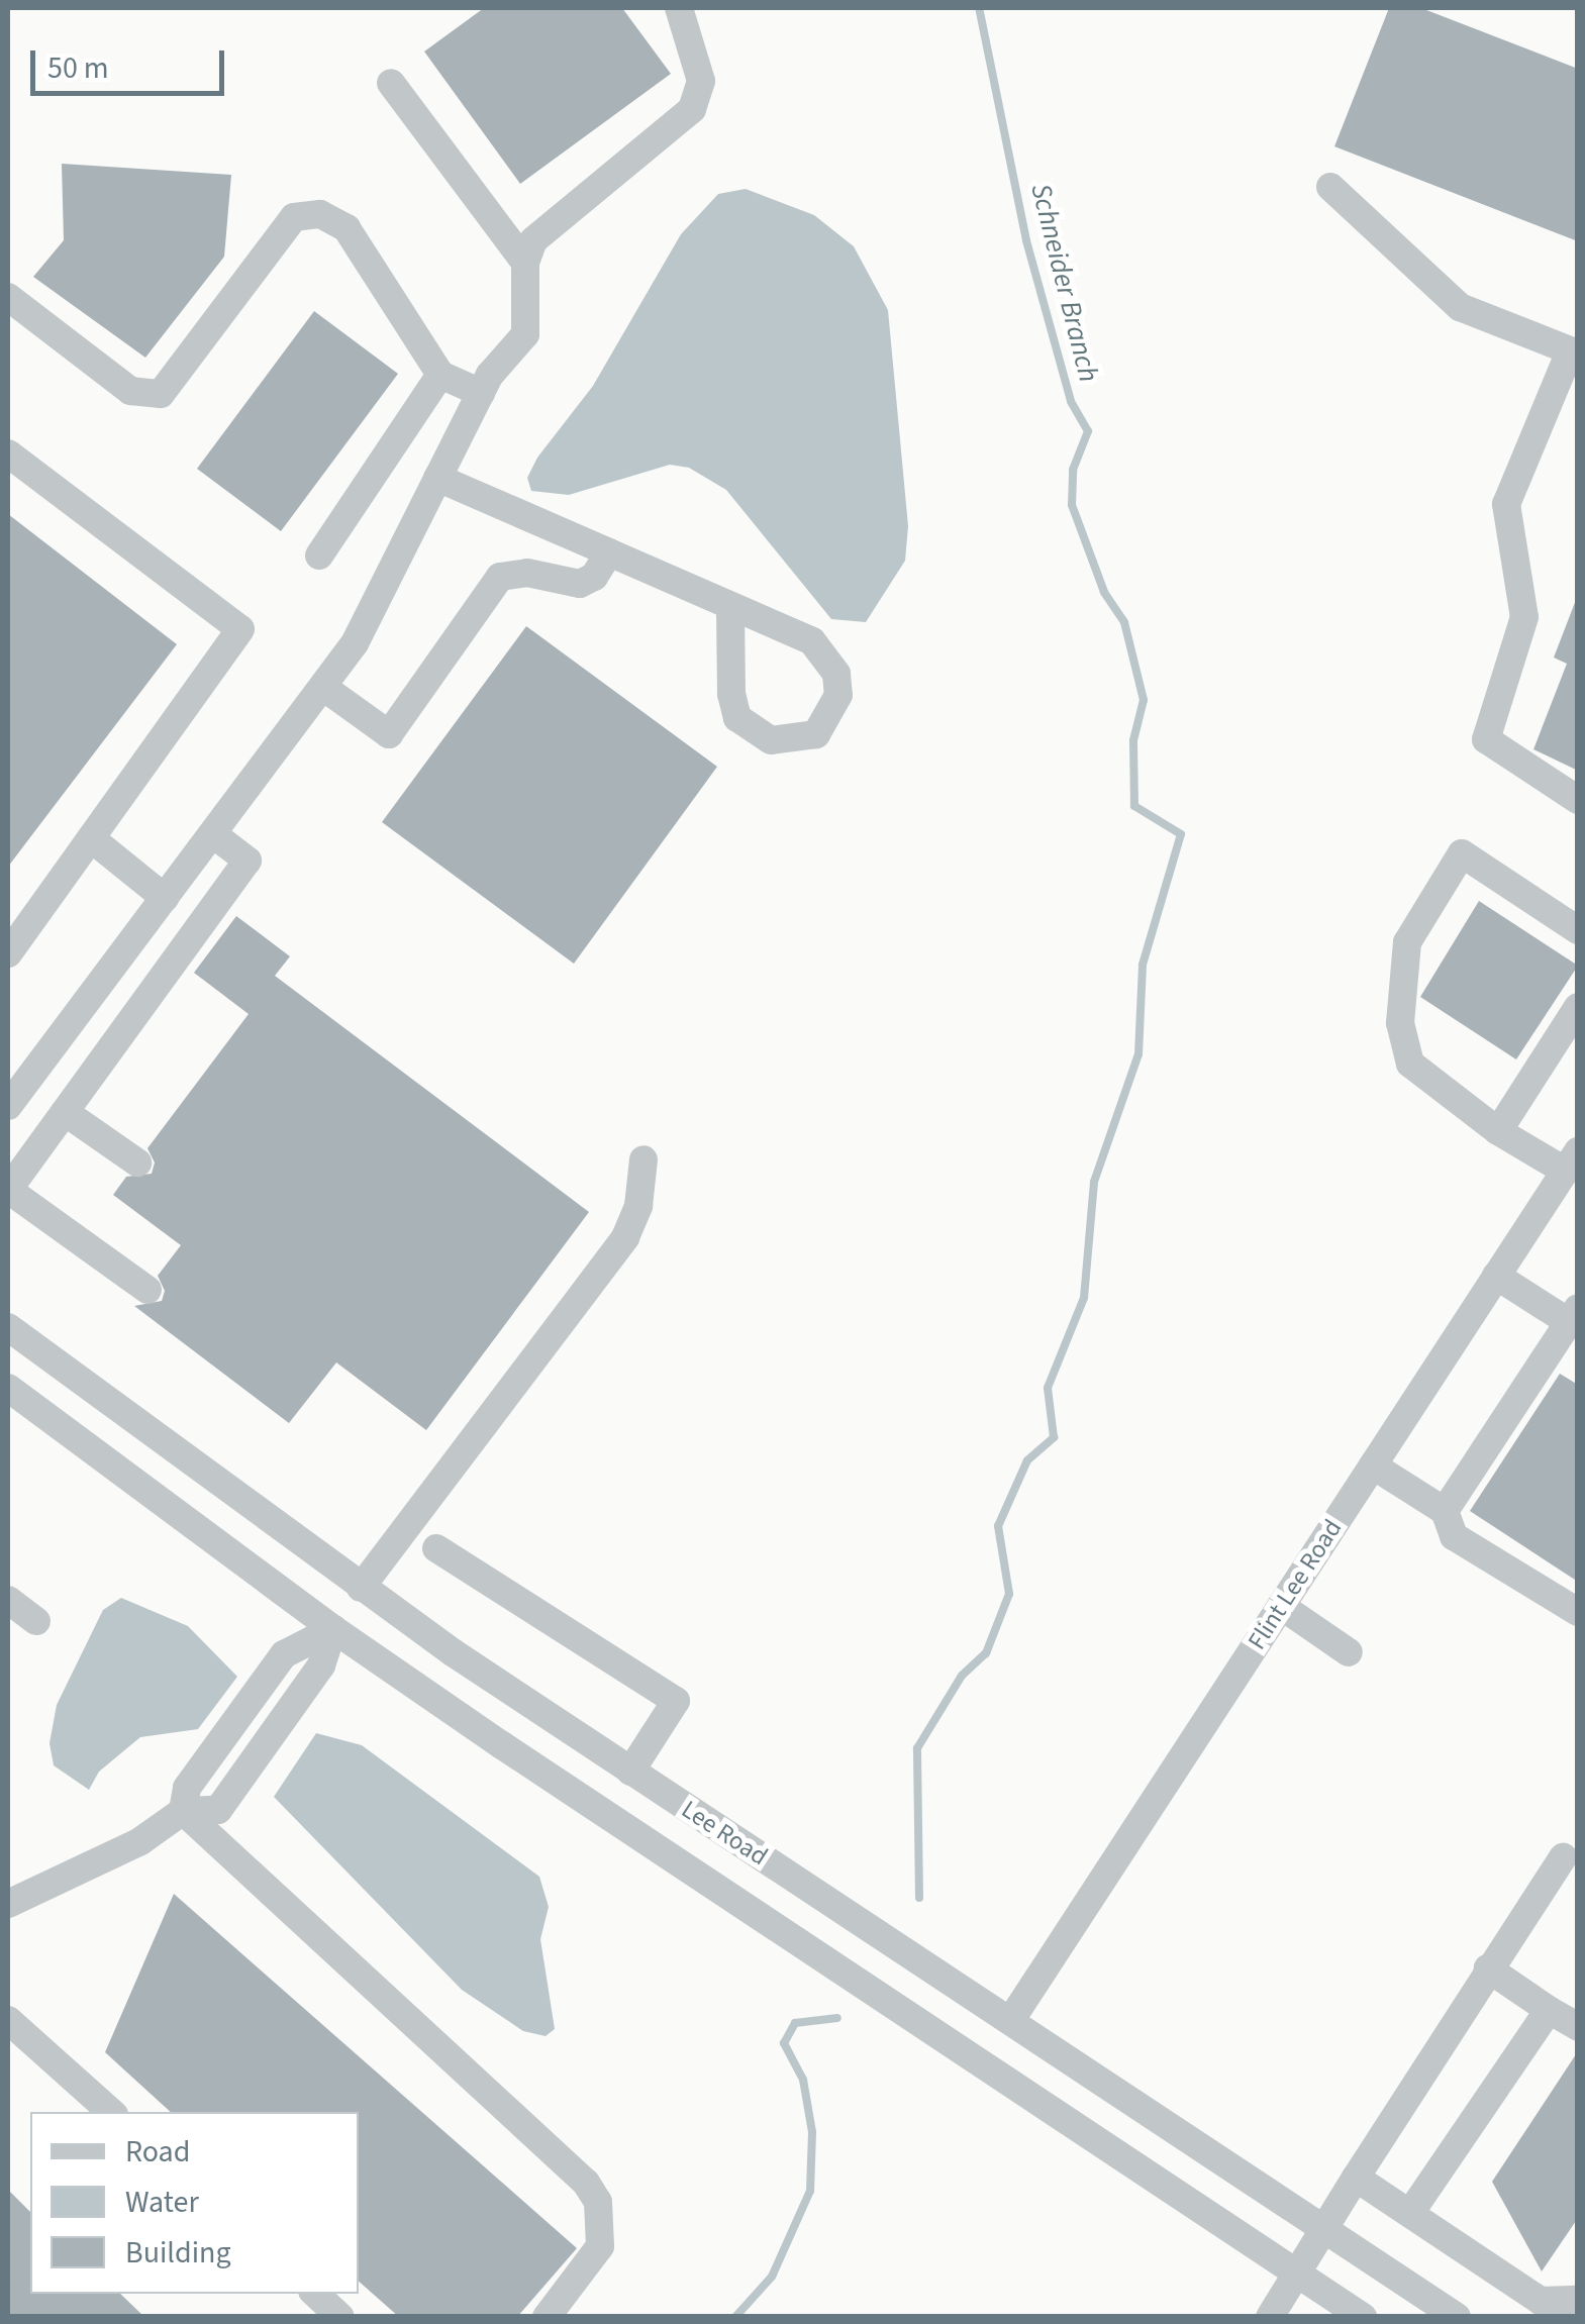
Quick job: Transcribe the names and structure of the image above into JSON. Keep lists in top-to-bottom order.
{
  "streets": {
    "street": ["Flint Lee Road", "Lee Road"]
  },
  "crossings": [
    ["Flint Lee Road", "Lee Road"]
  ],
  "water": ["Schneider Branch"],
  "legend": ["Road", "Water", "Building"],
  "scale_bar": "50 m"
}
